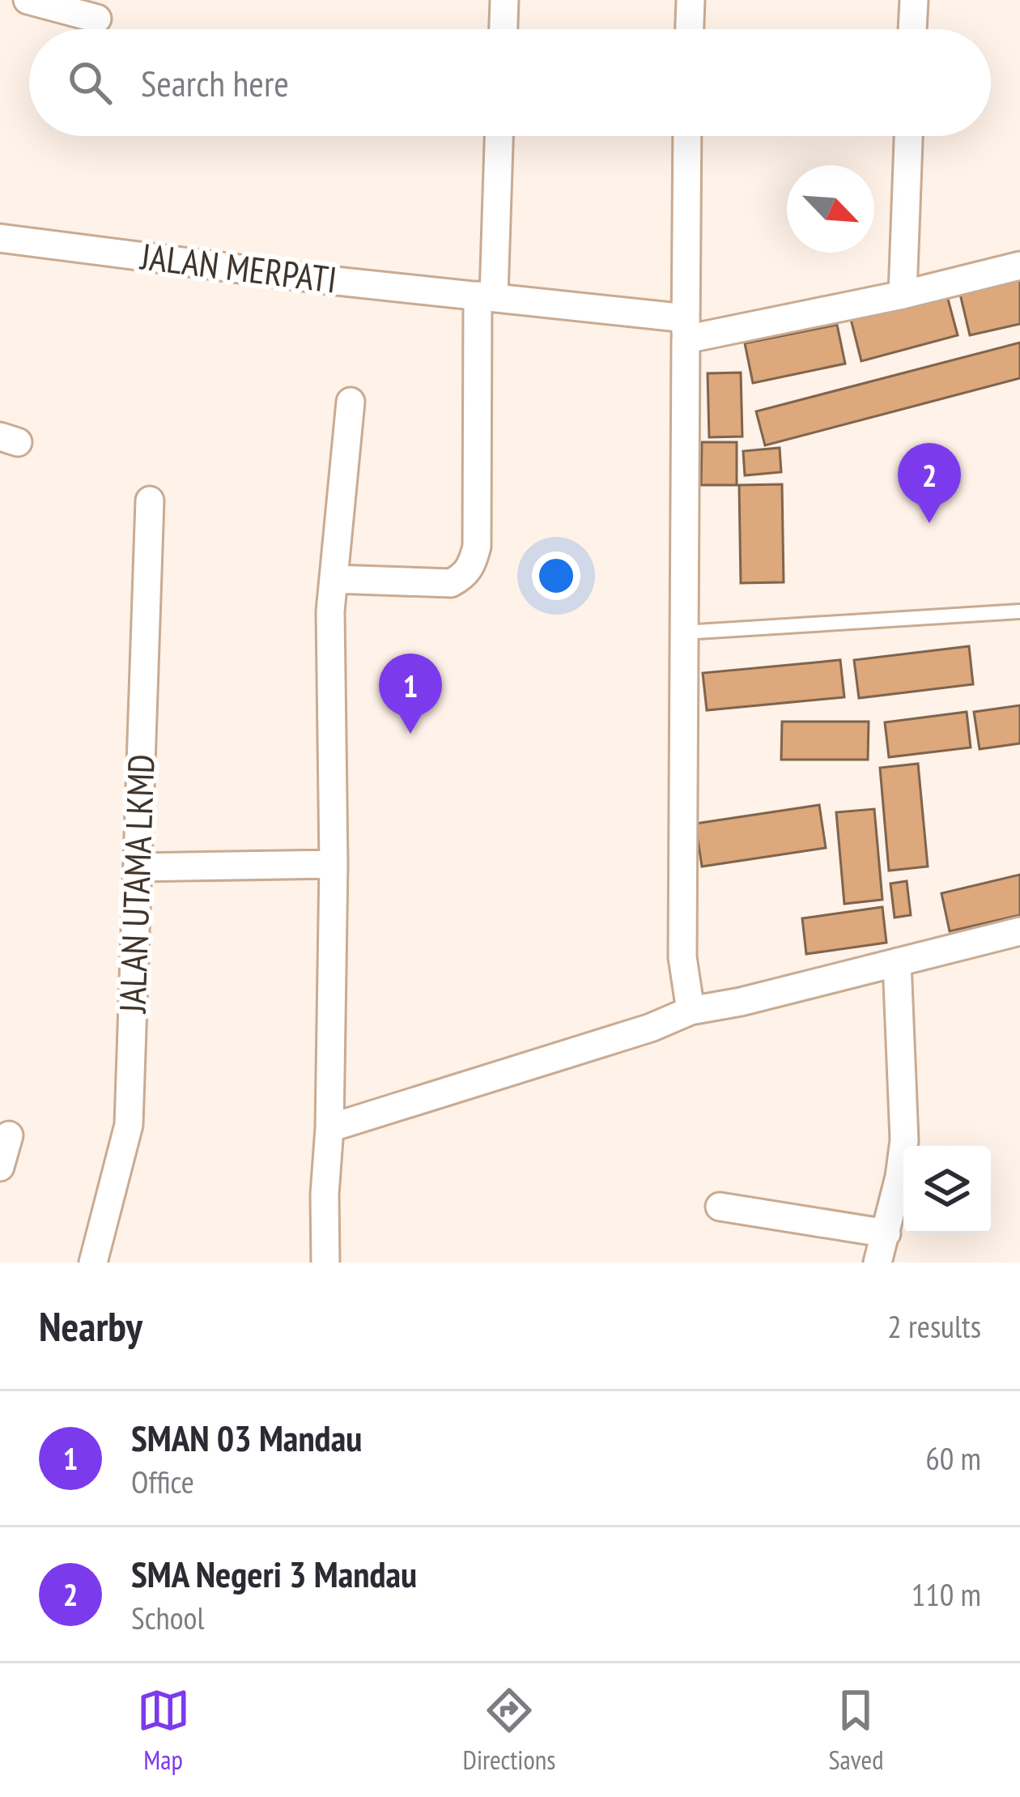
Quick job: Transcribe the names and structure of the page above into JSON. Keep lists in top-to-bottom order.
{
  "streets": {
    "street": ["JALAN MERPATI", "JALAN UTAMA LKMD"]
  },
  "north": "bottom right",
  "page": {
    "search": "Search here",
    "pins": ["2", "1"],
    "heading": ["Nearby", "2 results"],
    "list": [
      {
        "mark": "1",
        "name": "SMAN 03 Mandau",
        "note": "Office",
        "value": "60 m"
      },
      {
        "mark": "2",
        "name": "SMA Negeri 3 Mandau",
        "note": "School",
        "value": "110 m"
      }
    ],
    "nav": ["Map", "Directions", "Saved"]
  }
}
